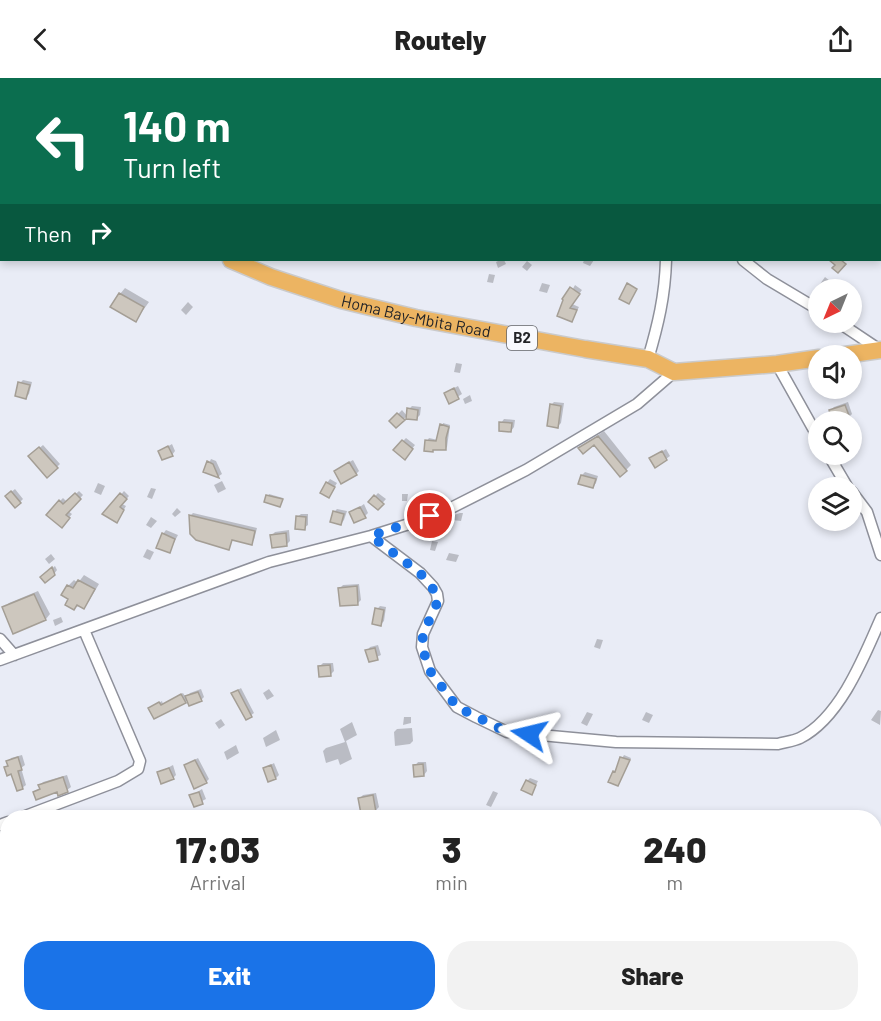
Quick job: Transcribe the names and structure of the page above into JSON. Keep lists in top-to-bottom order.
{
  "streets": {
    "highway": ["Homa Bay-Mbita Road", "B2"]
  },
  "north": "bottom left",
  "page": {
    "header": "Routely",
    "turn": ["140 m", "Turn left"],
    "then": "Then",
    "eta": [
      "17:03",
      "Arrival",
      "3",
      "min",
      "240",
      "m"
    ],
    "buttons": ["Exit", "Share"]
  }
}
